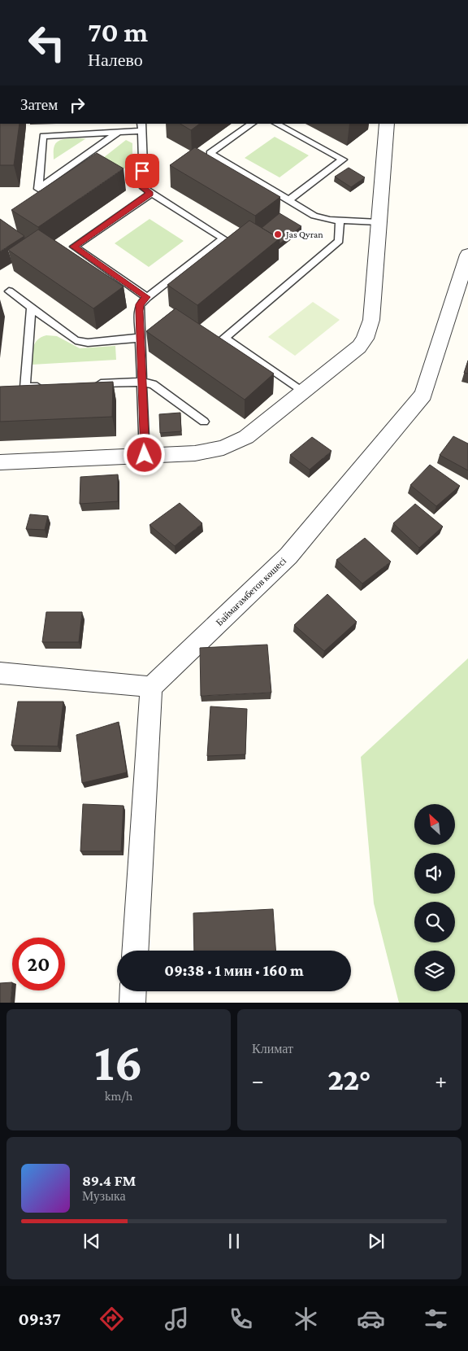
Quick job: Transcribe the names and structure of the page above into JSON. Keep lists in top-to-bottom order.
{
  "streets": {
    "street": ["Баймағамбетов көшесі"]
  },
  "places": ["Jas Qyran"],
  "north": "top left",
  "page": {
    "turn": ["70 m", "Налево"],
    "then": "Затем",
    "limit": "20",
    "trip": "09:38 · 1 мин · 160 m",
    "tile": [
      ["16", "km/h"],
      "Климат"
    ],
    "heat": ["−", "22°", "+"],
    "song": ["89.4 FM", "Музыка"],
    "tabs": "09:37"
  }
}
